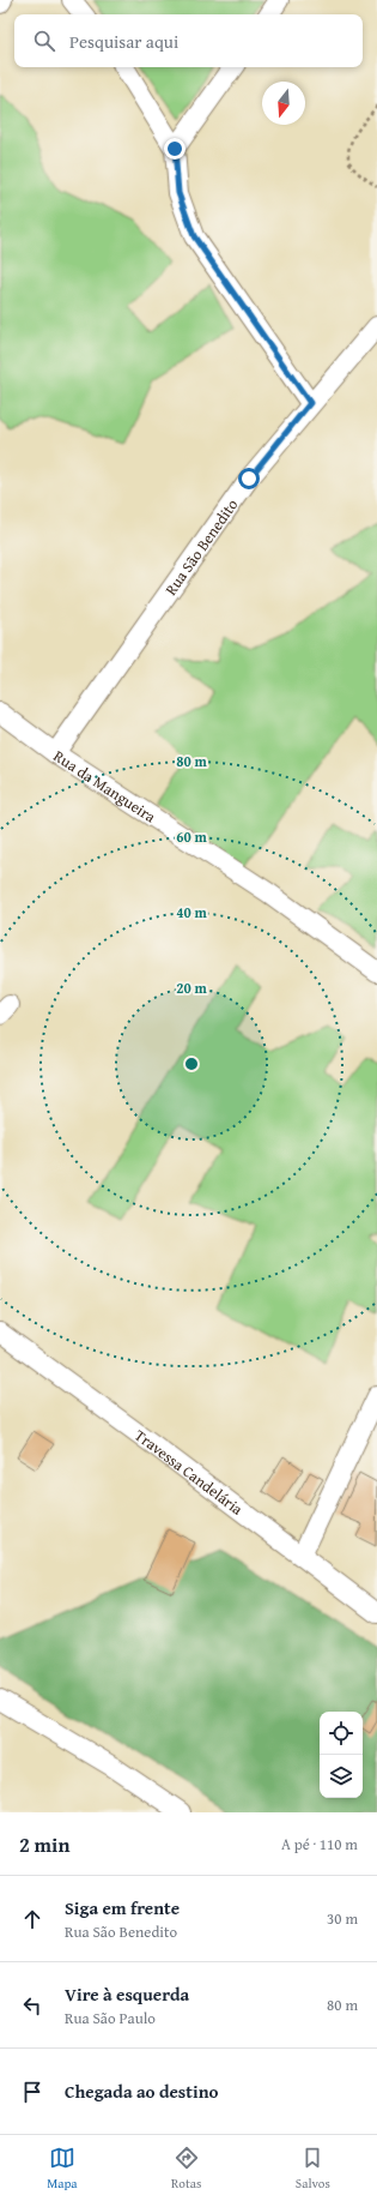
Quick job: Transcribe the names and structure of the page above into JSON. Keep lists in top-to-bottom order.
{
  "streets": {
    "street": ["Rua São Benedito", "Rua da Mangueira", "Travessa Candelária"]
  },
  "crossings": [
    ["Rua São Benedito", "Rua da Mangueira"]
  ],
  "north": "bottom",
  "page": {
    "search": "Pesquisar aqui",
    "heading": ["2 min", "A pé · 110 m"],
    "list": [
      ["Siga em frente", "Rua São Benedito", "30 m"],
      ["Vire à esquerda", "Rua São Paulo", "80 m"],
      "Chegada ao destino"
    ],
    "nav": ["Mapa", "Rotas", "Salvos"]
  },
  "rings": [
    "80 m",
    "60 m",
    "40 m",
    "20 m"
  ]
}
